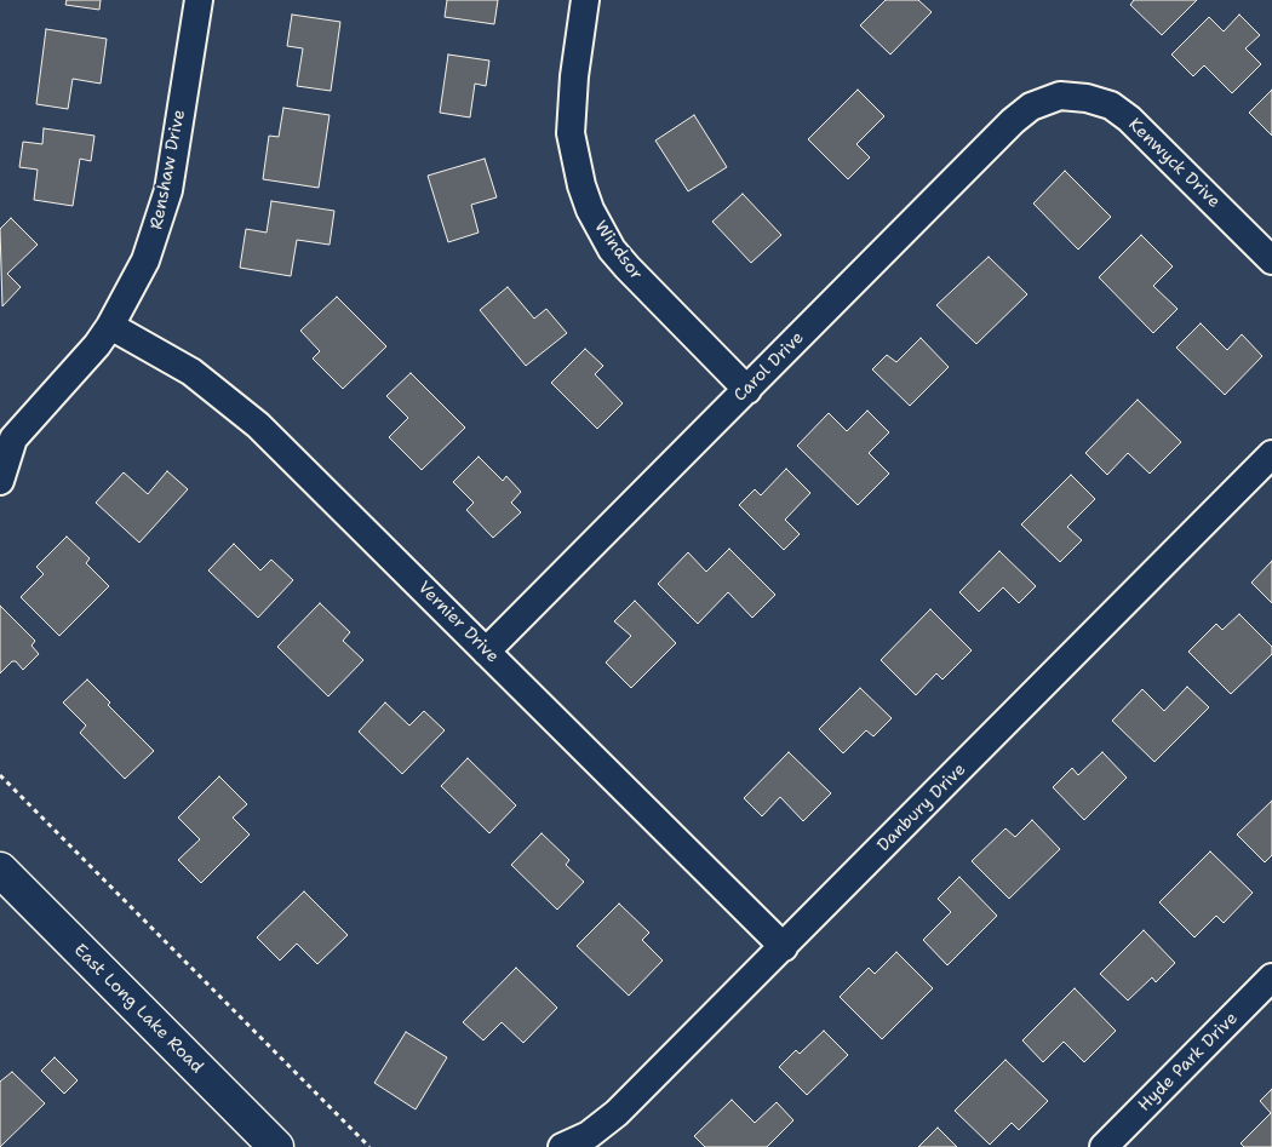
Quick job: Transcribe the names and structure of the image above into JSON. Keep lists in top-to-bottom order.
{
  "streets": {
    "main road": ["East Long Lake Road"],
    "street": [
      "Kenwyck Drive",
      "Renshaw Drive",
      "Windsor",
      "Carol Drive",
      "Vernier Drive",
      "Danbury Drive",
      "Hyde Park Drive"
    ]
  },
  "crossings": [
    ["Kenwyck Drive", "Carol Drive"],
    ["Renshaw Drive", "Vernier Drive"],
    ["Windsor", "Carol Drive"],
    ["Carol Drive", "Vernier Drive"],
    ["Vernier Drive", "Danbury Drive"]
  ]
}
